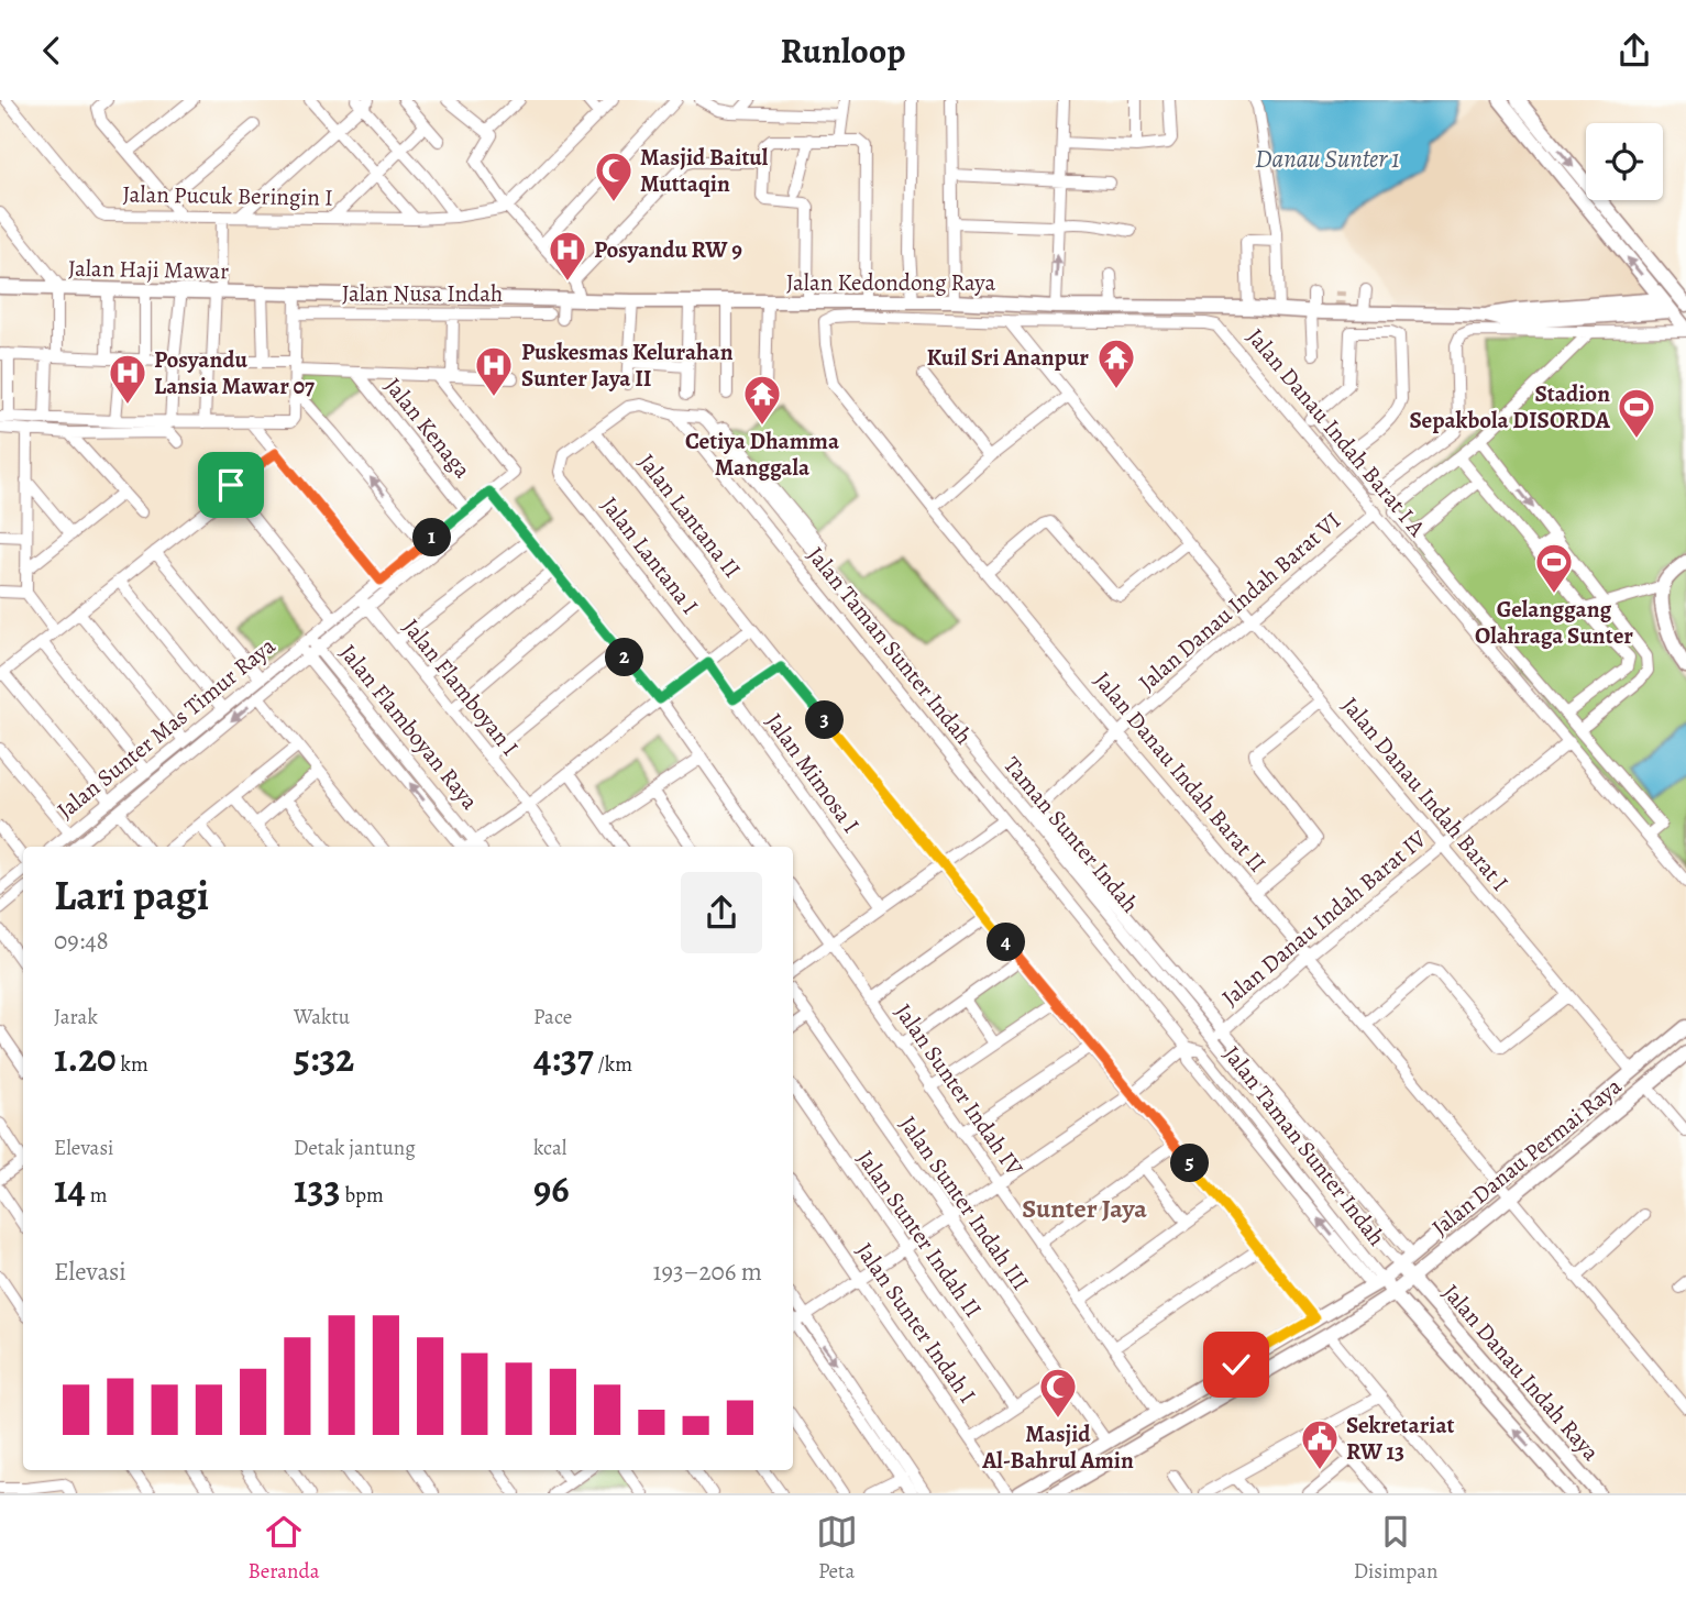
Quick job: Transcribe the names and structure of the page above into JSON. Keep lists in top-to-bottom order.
{
  "streets": {
    "street": [
      "Jalan Pucuk Beringin I",
      "Jalan Haji Mawar",
      "Jalan Kedondong Raya",
      "Jalan Nusa Indah",
      "Jalan Kenaga",
      "Jalan Danau Indah Barat I A",
      "Jalan Lantana II",
      "Jalan Lantana I",
      "Jalan Danau Indah Barat VI",
      "Jalan Taman Sunter Indah",
      "Jalan Flamboyan I",
      "Jalan Flamboyan Raya",
      "Jalan Sunter Mas Timur Raya",
      "Jalan Danau Indah Barat II",
      "Jalan Mimosa I",
      "Jalan Danau Indah Barat I",
      "Taman Sunter Indah",
      "Jalan Danau Indah Barat IV",
      "Jalan Sunter Indah IV",
      "Jalan Danau Permai Raya",
      "Jalan Sunter Indah III",
      "Jalan Sunter Indah II",
      "Jalan Sunter Indah I",
      "Jalan Danau Indah Raya"
    ]
  },
  "crossings": [
    ["Jalan Haji Mawar", "Jalan Kedondong Raya"],
    ["Jalan Kenaga", "Jalan Sunter Mas Timur Raya"],
    ["Jalan Danau Indah Barat I A", "Jalan Danau Indah Barat VI"],
    ["Jalan Danau Indah Barat I A", "Jalan Danau Indah Barat II"],
    ["Jalan Danau Indah Barat I A", "Jalan Danau Indah Barat I"],
    ["Jalan Danau Indah Barat I A", "Jalan Danau Indah Barat IV"],
    ["Jalan Lantana II", "Jalan Lantana I"],
    ["Jalan Lantana II", "Jalan Danau Permai Raya"],
    ["Jalan Lantana I", "Jalan Mimosa I"],
    ["Jalan Danau Indah Barat VI", "Jalan Danau Indah Barat II"],
    ["Jalan Danau Indah Barat VI", "Jalan Danau Indah Barat I"],
    ["Jalan Danau Indah Barat VI", "Taman Sunter Indah"],
    ["Jalan Taman Sunter Indah", "Taman Sunter Indah"],
    ["Jalan Taman Sunter Indah", "Jalan Danau Permai Raya"],
    ["Jalan Taman Sunter Indah", "Jalan Danau Indah Raya"],
    ["Jalan Flamboyan I", "Jalan Sunter Mas Timur Raya"],
    ["Jalan Flamboyan Raya", "Jalan Sunter Mas Timur Raya"],
    ["Jalan Danau Indah Barat II", "Jalan Danau Indah Barat IV"],
    ["Jalan Danau Indah Barat II", "Jalan Danau Permai Raya"],
    ["Jalan Danau Indah Barat I", "Jalan Danau Indah Barat IV"],
    ["Jalan Danau Indah Barat I", "Jalan Danau Permai Raya"],
    ["Taman Sunter Indah", "Jalan Danau Indah Barat IV"],
    ["Taman Sunter Indah", "Jalan Danau Permai Raya"],
    ["Taman Sunter Indah", "Jalan Danau Indah Raya"],
    ["Jalan Sunter Indah IV", "Jalan Danau Permai Raya"],
    ["Jalan Danau Permai Raya", "Jalan Sunter Indah III"],
    ["Jalan Danau Permai Raya", "Jalan Danau Indah Raya"]
  ],
  "districts": ["Sunter Jaya"],
  "water": ["Danau Sunter 1"],
  "places": {
    "mosque": ["Masjid Baitul Muttaqin", "Masjid Al-Bahrul Amin"],
    "hospital": ["Posyandu RW 9", "Puskesmas Kelurahan Sunter Jaya II", "Posyandu Lansia Mawar 07"],
    "temple": ["Kuil Sri Ananpur", "Cetiya Dhamma Manggala"],
    "sports": ["Stadion Sepakbola DISORDA", "Gelanggang Olahraga Sunter"],
    "public building": ["Sekretariat RW 13"]
  },
  "page": {
    "header": "Runloop",
    "pins": [
      "1",
      "2",
      "3",
      "4",
      "5"
    ],
    "heading": ["Lari pagi", "09:48"],
    "stats": [
      ["Jarak", "1.20 km"],
      ["Waktu", "5:32"],
      ["Pace", "4:37 /km"],
      ["Elevasi", "14 m"],
      ["Detak jantung", "133 bpm"],
      ["kcal", "96"]
    ],
    "chart": ["Elevasi", "193–206 m"],
    "tabs": ["Beranda", "Peta", "Disimpan"]
  }
}
